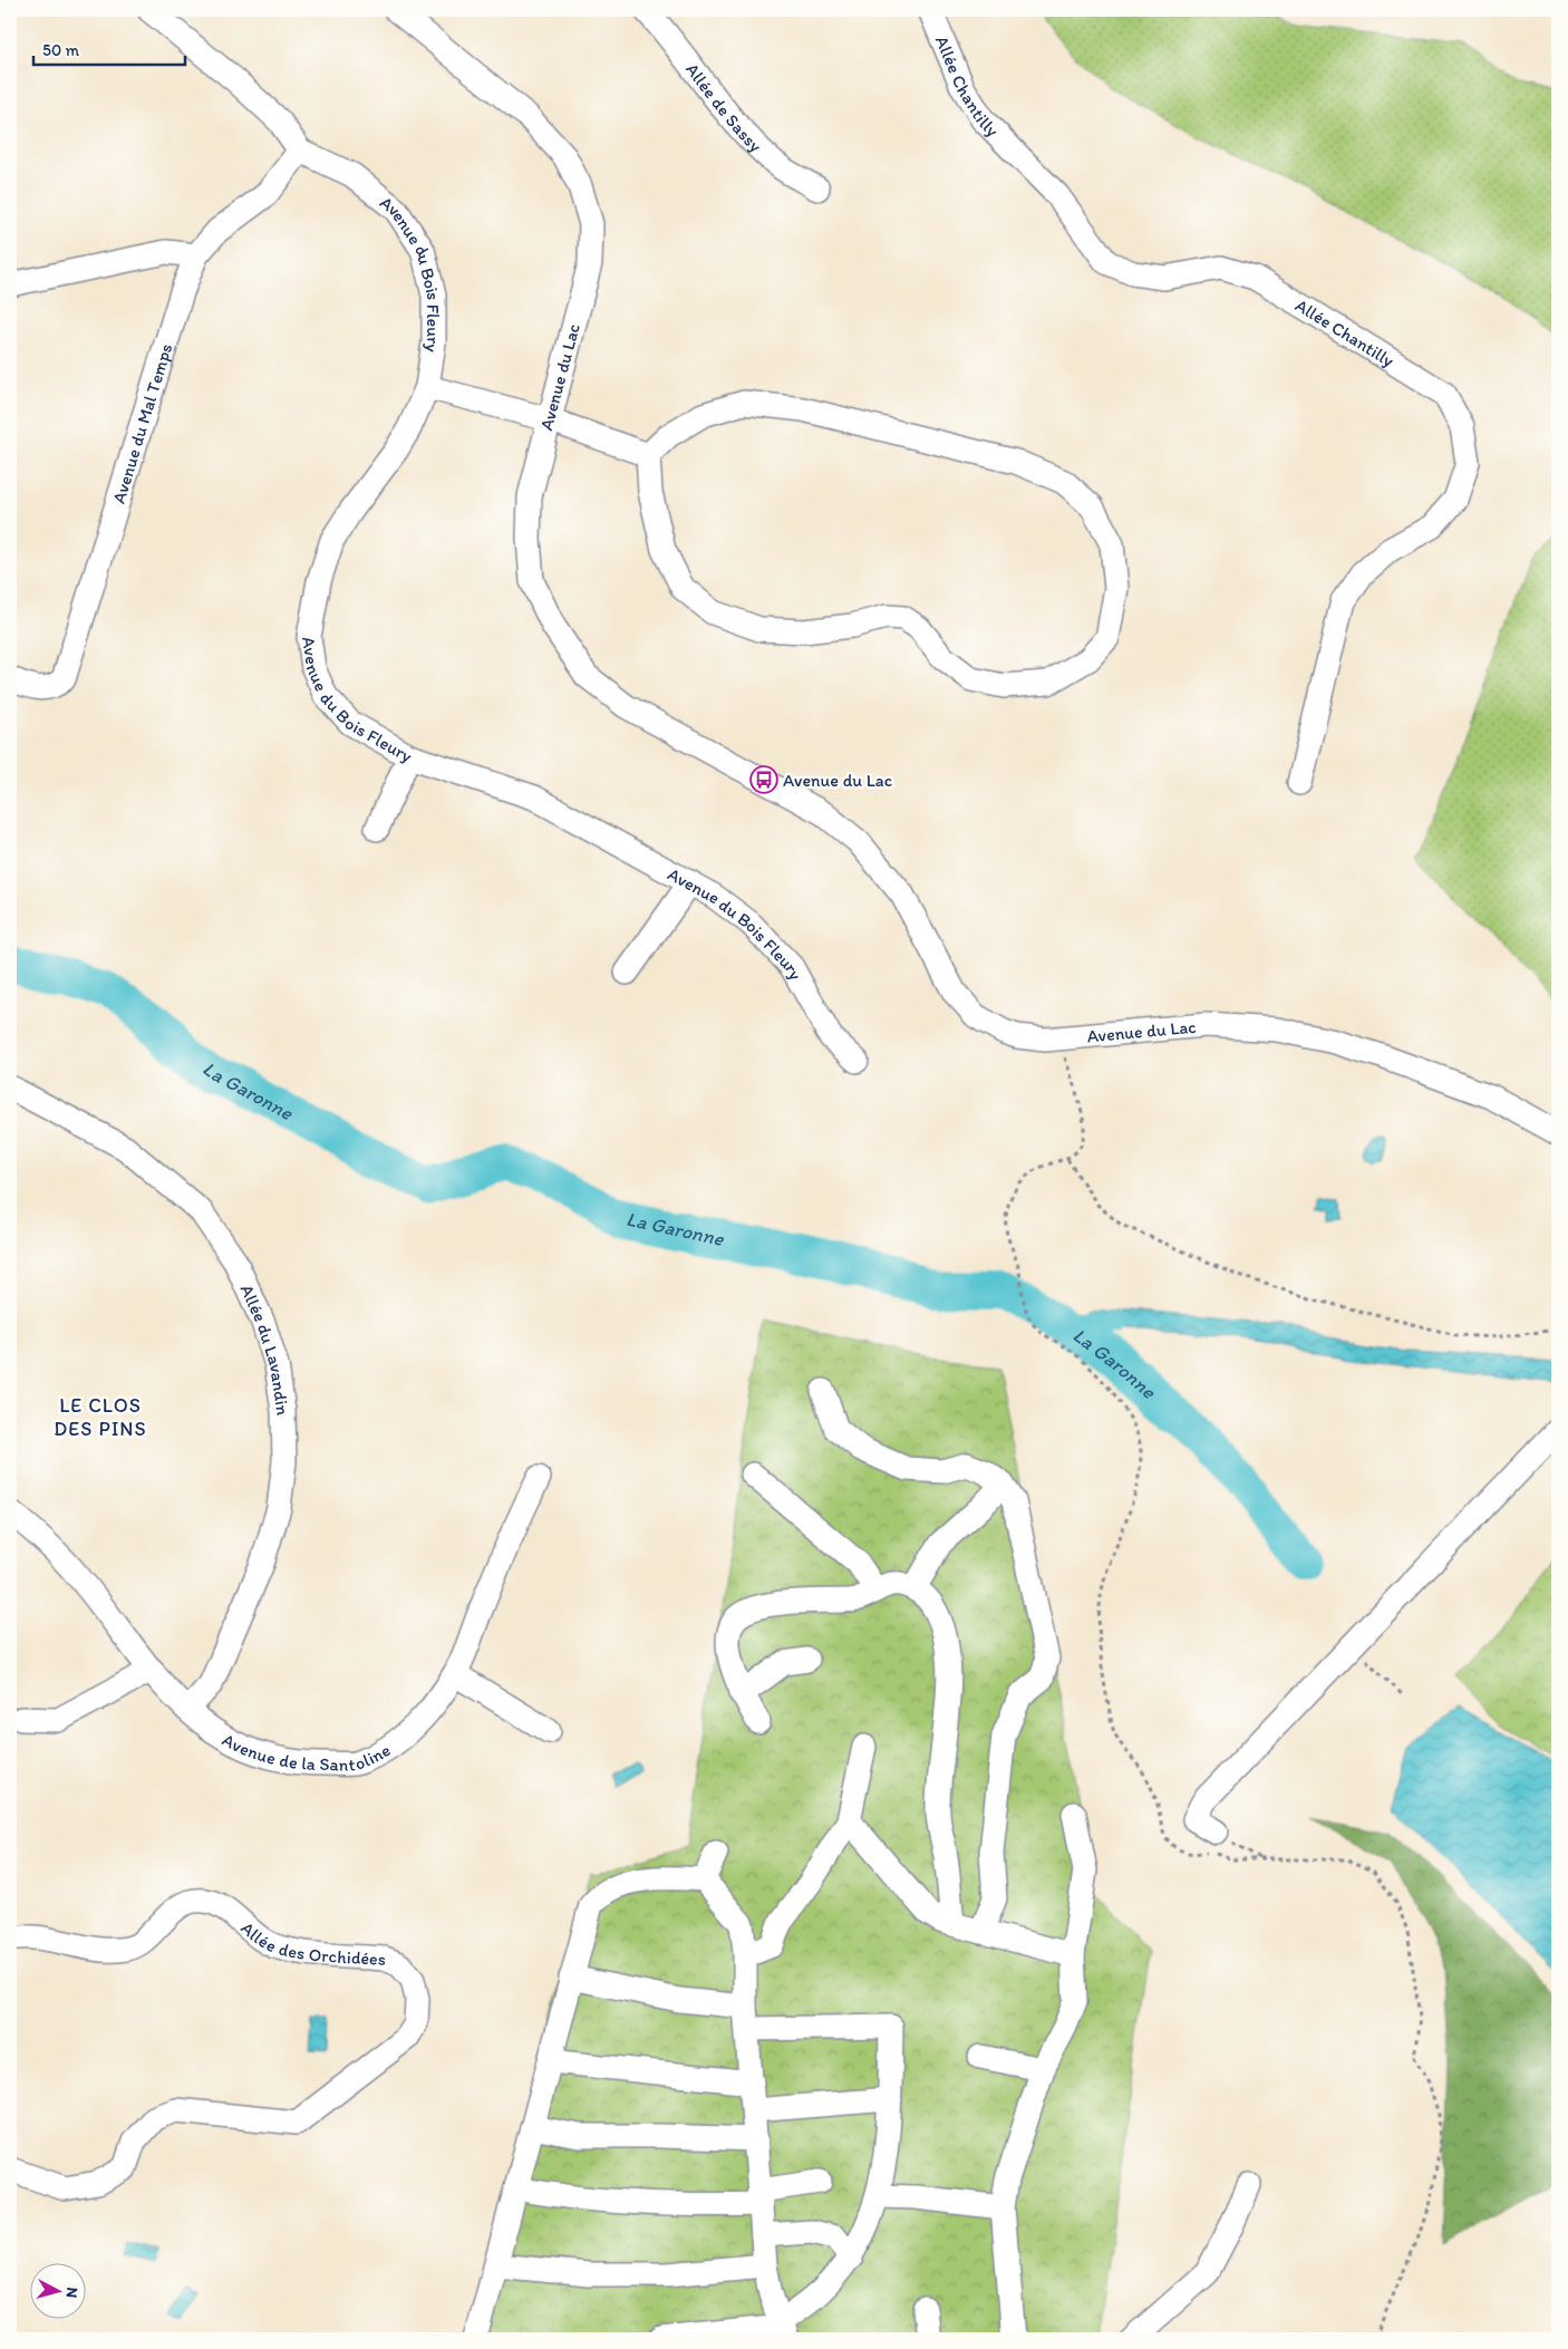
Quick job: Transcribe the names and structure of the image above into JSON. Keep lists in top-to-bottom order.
{
  "streets": {
    "street": [
      "Allée Chantilly",
      "Allée de Sassy",
      "Avenue du Bois Fleury",
      "Avenue du Lac",
      "Avenue du Mal Temps",
      "Allée du Lavandin",
      "Avenue de la Santoline",
      "Allée des Orchidées"
    ]
  },
  "crossings": [
    ["Avenue du Bois Fleury", "Avenue du Mal Temps"],
    ["Allée du Lavandin", "Avenue de la Santoline"]
  ],
  "districts": ["LE CLOS DES PINS"],
  "water": ["La Garonne"],
  "places": {
    "bus stop": ["Avenue du Lac"]
  },
  "scale_bar": "50 m",
  "north": "right"
}
